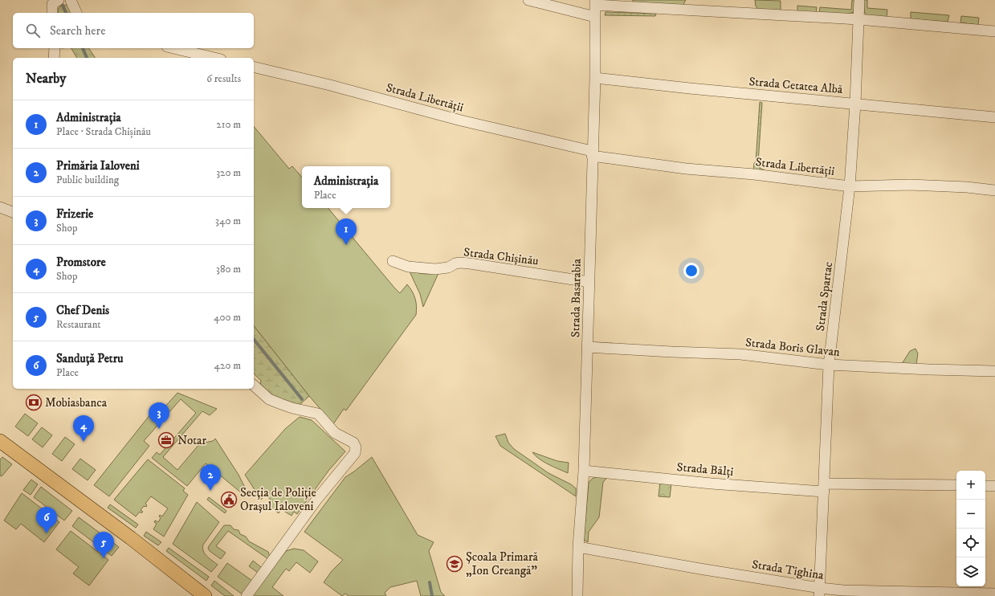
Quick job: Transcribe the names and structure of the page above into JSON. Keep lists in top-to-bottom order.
{
  "streets": {
    "street": [
      "Strada Cetatea Albă",
      "Strada Libertății",
      "Strada Chișinău",
      "Strada Spartac",
      "Strada Basarabia",
      "Strada Boris Glavan",
      "Strada Bălți",
      "Strada Tighina"
    ]
  },
  "crossings": [
    ["Strada Cetatea Albă", "Strada Spartac"],
    ["Strada Cetatea Albă", "Strada Basarabia"],
    ["Strada Libertății", "Strada Spartac"],
    ["Strada Libertății", "Strada Basarabia"],
    ["Strada Chișinău", "Strada Basarabia"],
    ["Strada Spartac", "Strada Boris Glavan"],
    ["Strada Spartac", "Strada Bălți"],
    ["Strada Spartac", "Strada Tighina"],
    ["Strada Basarabia", "Strada Boris Glavan"],
    ["Strada Basarabia", "Strada Bălți"],
    ["Strada Basarabia", "Strada Tighina"]
  ],
  "places": {
    "bank": ["Mobiasbanca"],
    "office": ["Notar"],
    "public building": ["Secția de Poliție Orașul Ialoveni"],
    "school or university": ["Școala Primară „Ion Creangă”"]
  },
  "page": {
    "search": "Search here",
    "heading": ["Nearby", "6 results"],
    "list": [
      {
        "mark": "1",
        "name": "Administrația",
        "note": "Place · Strada Chișinău",
        "value": "210 m"
      },
      {
        "mark": "2",
        "name": "Primăria Ialoveni",
        "note": "Public building",
        "value": "320 m"
      },
      {
        "mark": "3",
        "name": "Frizerie",
        "note": "Shop",
        "value": "340 m"
      },
      {
        "mark": "4",
        "name": "Promstore",
        "note": "Shop",
        "value": "380 m"
      },
      {
        "mark": "5",
        "name": "Chef Denis",
        "note": "Restaurant",
        "value": "400 m"
      },
      {
        "mark": "6",
        "name": "Sanduță Petru",
        "note": "Place",
        "value": "420 m"
      }
    ],
    "popup": ["Administrația", "Place"],
    "pins": [
      "1",
      "3",
      "4",
      "2",
      "6",
      "5"
    ],
    "map_buttons": ["+", "−"]
  }
}
